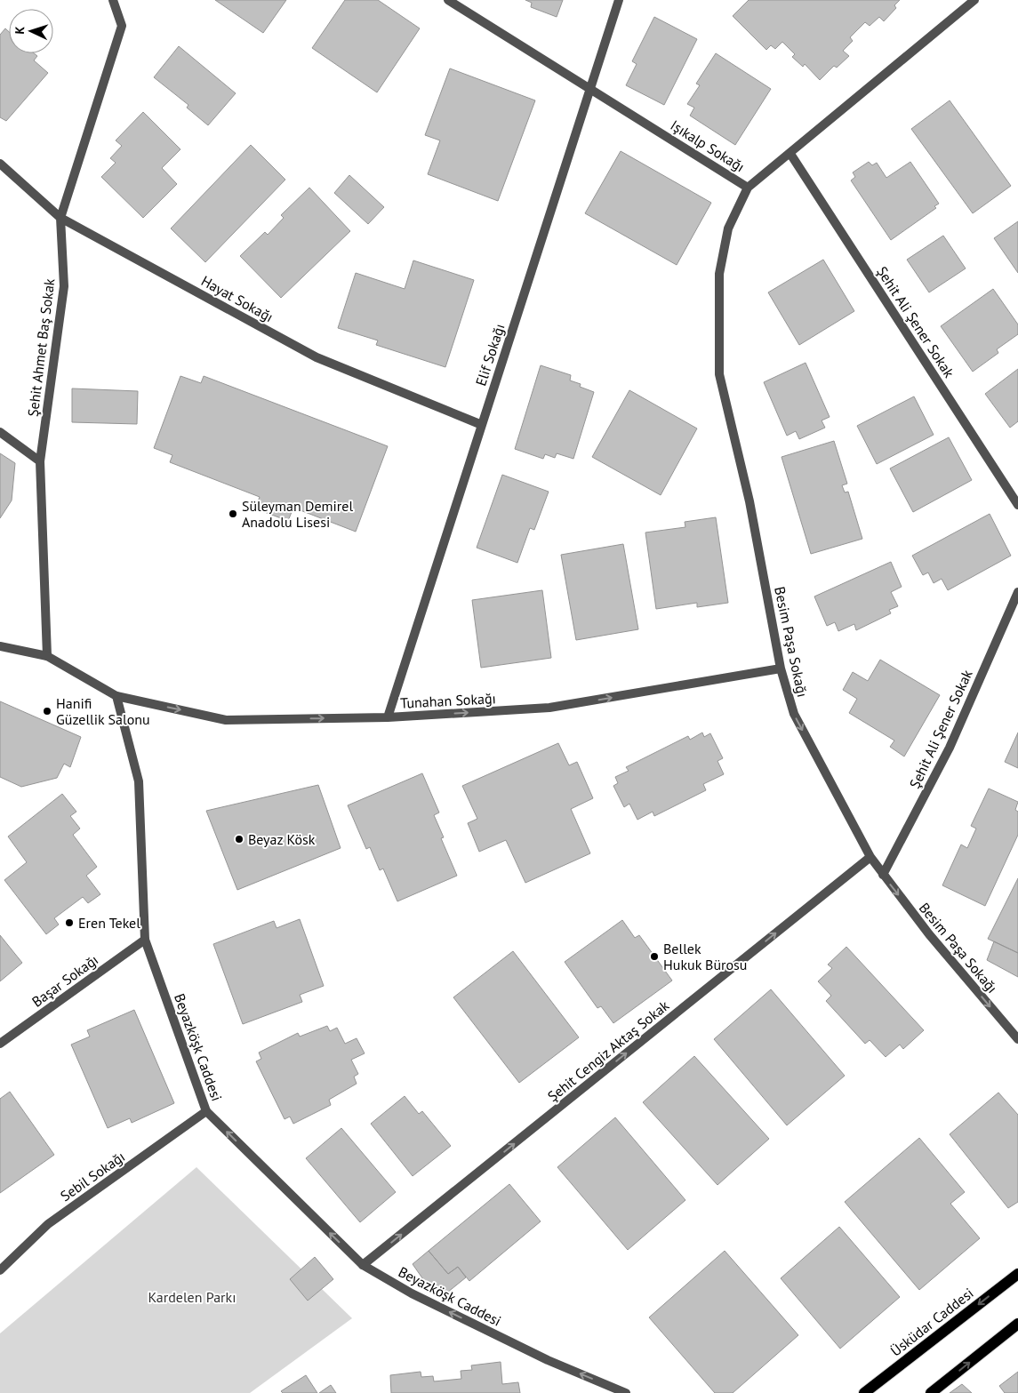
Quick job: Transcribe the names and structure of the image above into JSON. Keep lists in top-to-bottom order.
{
  "streets": {
    "main road": ["Üsküdar Caddesi"],
    "street": [
      "Işıkalp Sokağı",
      "Hayat Sokağı",
      "Şehit Ali Şener Sokak",
      "Şehit Ahmet Baş Sokak",
      "Elif Sokağı",
      "Besim Paşa Sokağı",
      "Tunahan Sokağı",
      "Başar Sokağı",
      "Beyazköşk Caddesi",
      "Şehit Cengiz Aktaş Sokak",
      "Sebil Sokağı"
    ]
  },
  "crossings": [
    ["Işıkalp Sokağı", "Şehit Ali Şener Sokak"],
    ["Işıkalp Sokağı", "Elif Sokağı"],
    ["Işıkalp Sokağı", "Besim Paşa Sokağı"],
    ["Hayat Sokağı", "Şehit Ahmet Baş Sokak"],
    ["Hayat Sokağı", "Elif Sokağı"],
    ["Şehit Ali Şener Sokak", "Besim Paşa Sokağı"],
    ["Elif Sokağı", "Tunahan Sokağı"],
    ["Besim Paşa Sokağı", "Tunahan Sokağı"],
    ["Besim Paşa Sokağı", "Şehit Cengiz Aktaş Sokak"],
    ["Tunahan Sokağı", "Beyazköşk Caddesi"],
    ["Başar Sokağı", "Beyazköşk Caddesi"],
    ["Beyazköşk Caddesi", "Şehit Cengiz Aktaş Sokak"],
    ["Beyazköşk Caddesi", "Sebil Sokağı"]
  ],
  "one_way": [
    "Besim Paşa Sokağı",
    "Tunahan Sokağı",
    "Beyazköşk Caddesi",
    "Şehit Cengiz Aktaş Sokak"
  ],
  "parks": ["Kardelen Parkı"],
  "places": [
    "Süleyman Demirel Anadolu Lisesi",
    "Hanifi Güzellik Salonu",
    "Beyaz Kösk",
    "Eren Tekel",
    "Bellek Hukuk Bürosu"
  ],
  "north": "left"
}
